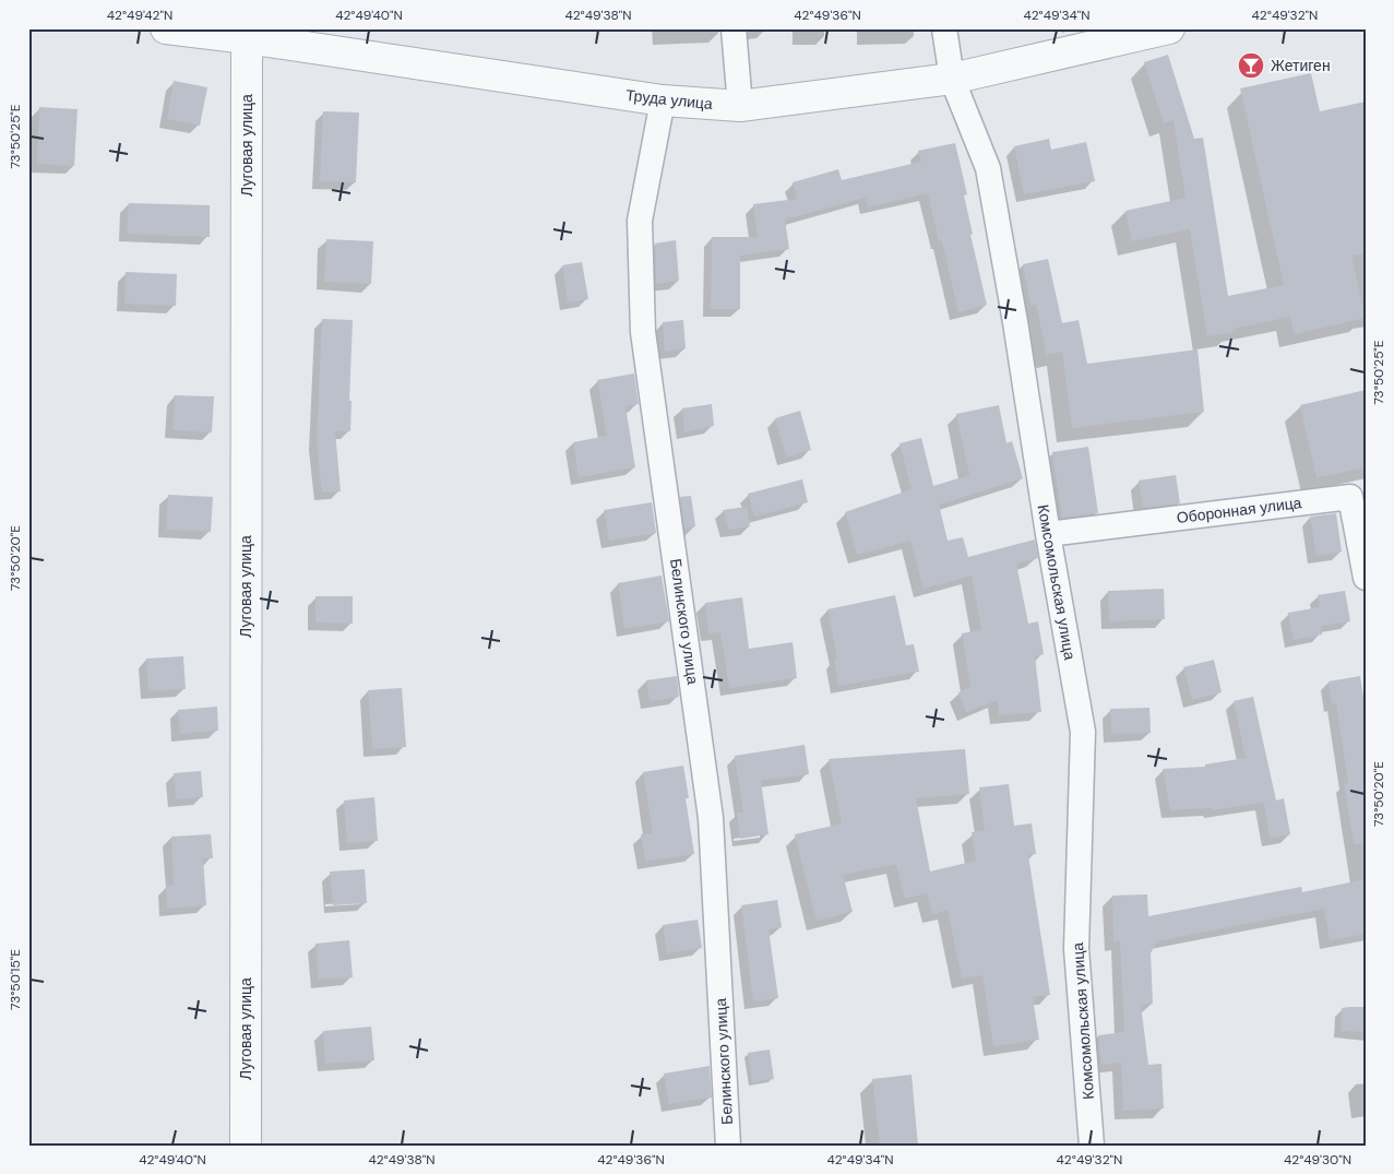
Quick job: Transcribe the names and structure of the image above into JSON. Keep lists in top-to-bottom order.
{
  "streets": {
    "street": [
      "Труда улица",
      "Луговая улица",
      "Оборонная улица",
      "Комсомольская улица",
      "Белинского улица"
    ]
  },
  "crossings": [
    ["Труда улица", "Луговая улица"],
    ["Труда улица", "Комсомольская улица"],
    ["Труда улица", "Белинского улица"],
    ["Оборонная улица", "Комсомольская улица"]
  ],
  "places": {
    "bar": ["Жетиген"]
  },
  "coordinates": [
    "42°49'42\"N",
    "42°49'40\"N",
    "42°49'38\"N",
    "42°49'36\"N",
    "42°49'34\"N",
    "42°49'32\"N",
    "73°50'25\"E",
    "73°50'20\"E",
    "73°50'15\"E",
    "42°49'30\"N"
  ]
}
